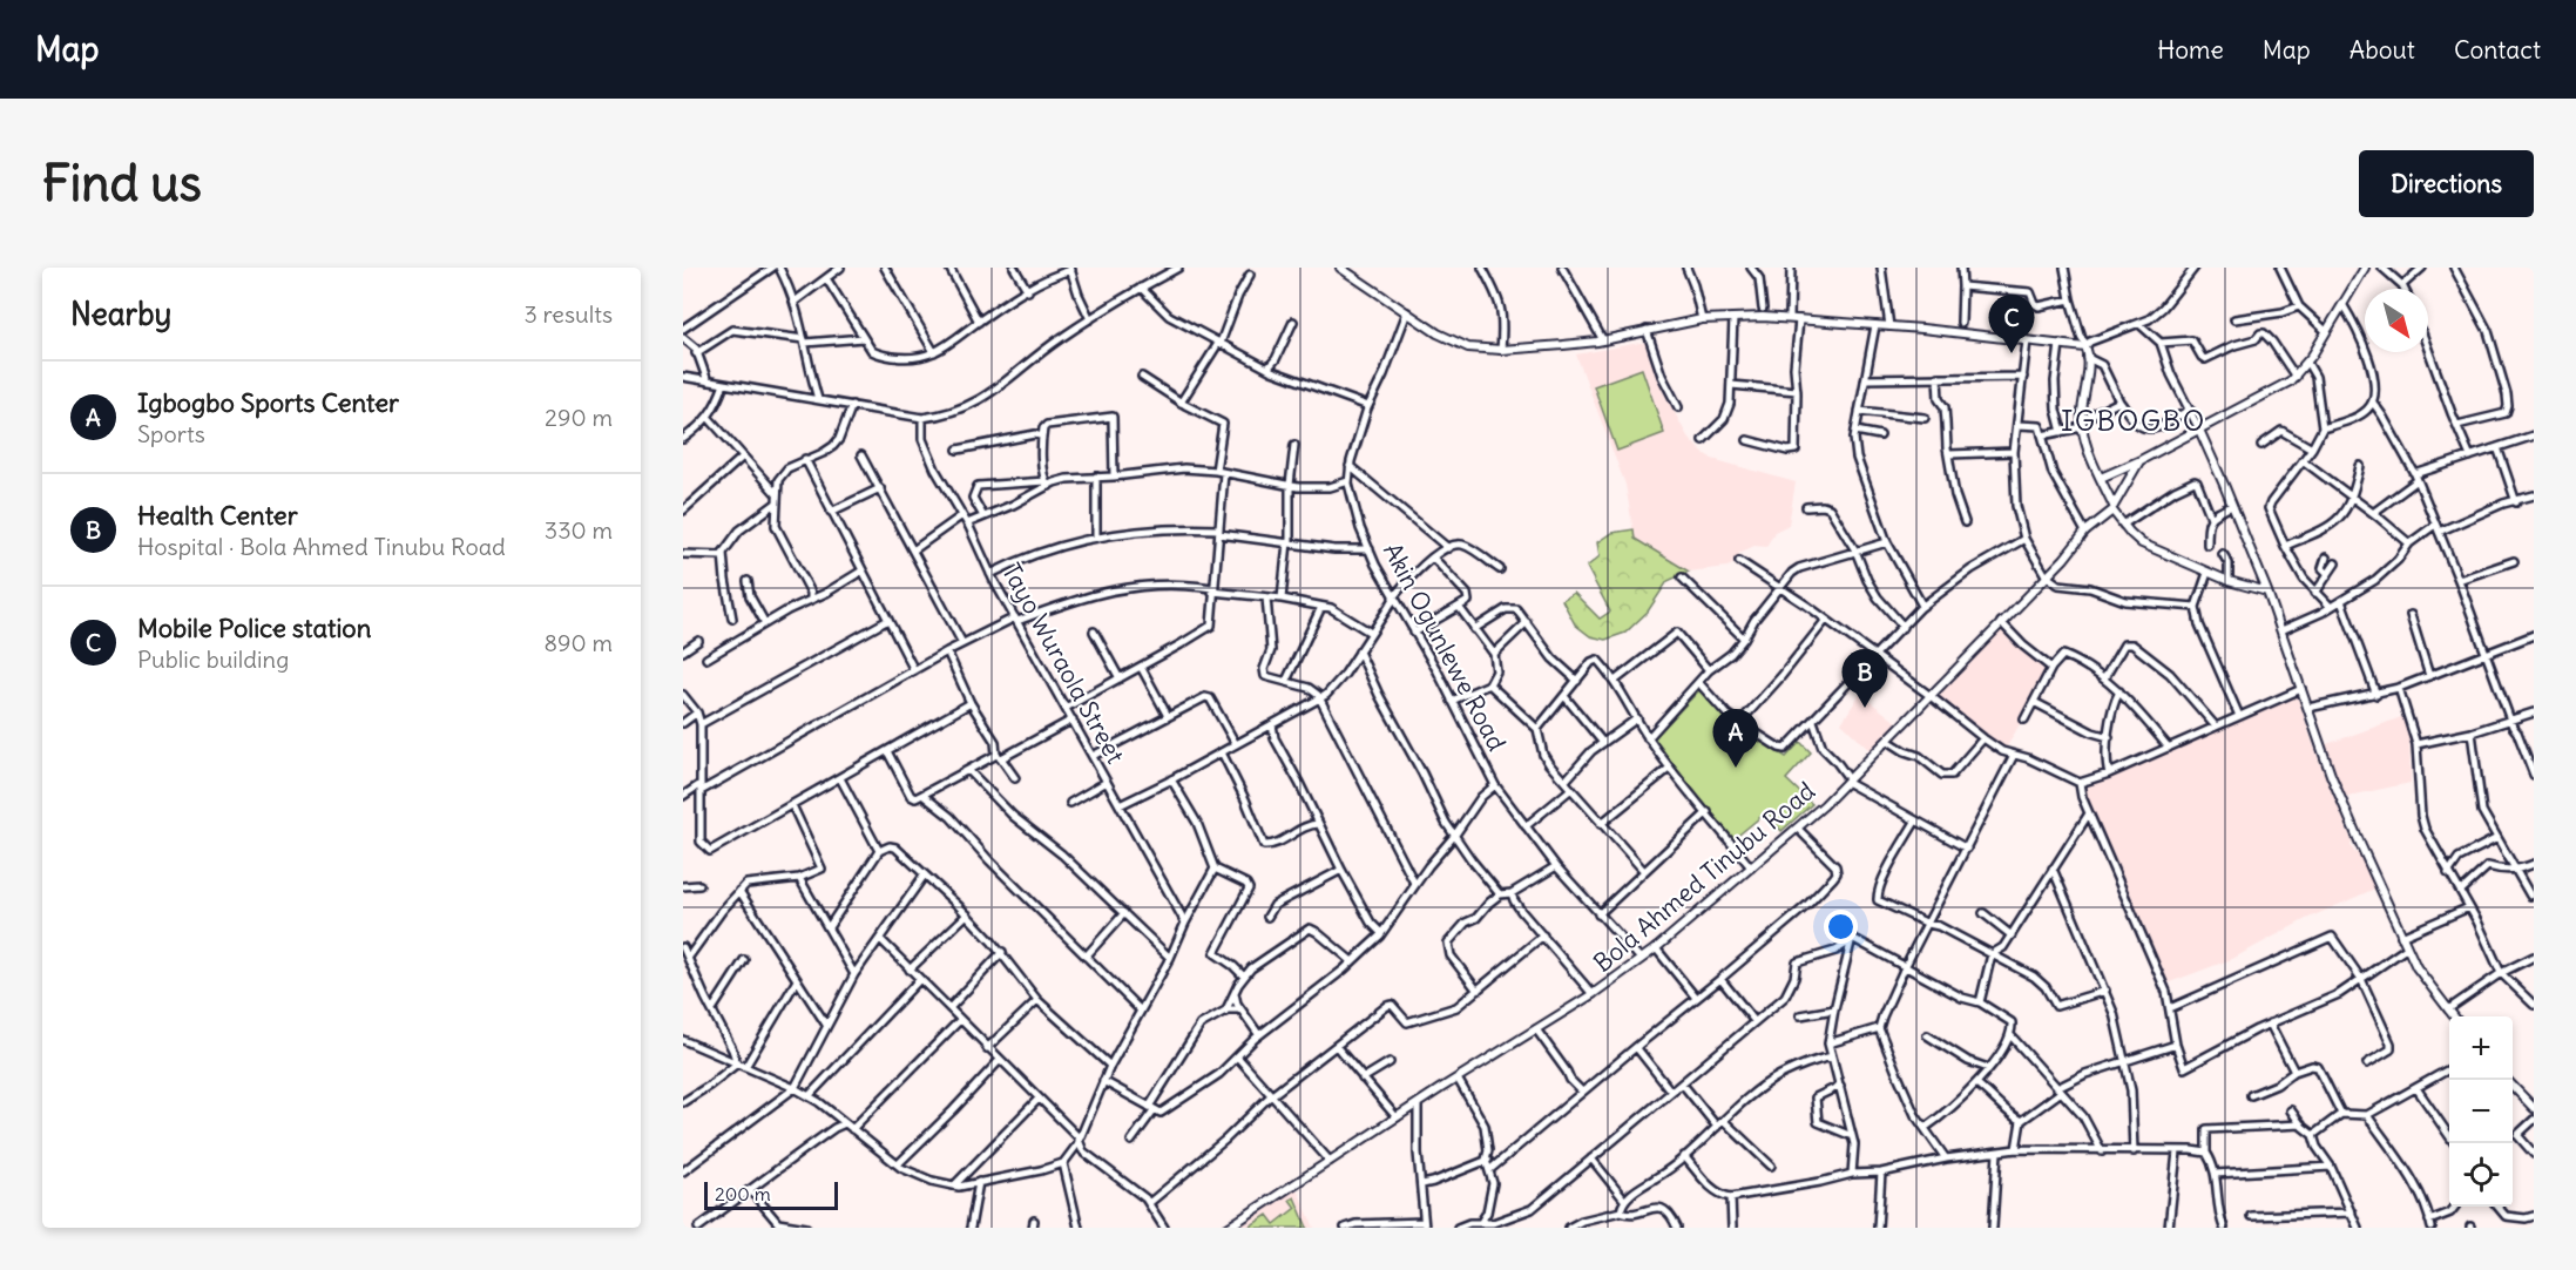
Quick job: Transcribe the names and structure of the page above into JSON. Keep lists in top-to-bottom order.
{
  "streets": {
    "main road": ["Bola Ahmed Tinubu Road"],
    "street": ["Akin Ogunlewe Road", "Tayo Wuraola Street"]
  },
  "crossings": [
    ["Akin Ogunlewe Road", "Bola Ahmed Tinubu Road"]
  ],
  "districts": ["IGBOGBO"],
  "scale_bar": "200 m",
  "north": "bottom right",
  "page": {
    "header": "Map",
    "nav": [
      "Home",
      "Map",
      "About",
      "Contact"
    ],
    "buttons": "Directions",
    "title": "Find us",
    "heading": ["Nearby", "3 results"],
    "pins": ["C", "B", "A"],
    "list": [
      {
        "mark": "A",
        "name": "Igbogbo Sports Center",
        "note": "Sports",
        "value": "290 m"
      },
      {
        "mark": "B",
        "name": "Health Center",
        "note": "Hospital · Bola Ahmed Tinubu Road",
        "value": "330 m"
      },
      {
        "mark": "C",
        "name": "Mobile Police station",
        "note": "Public building",
        "value": "890 m"
      }
    ],
    "map_buttons": ["+", "−"],
    "scale": "200 m"
  }
}
